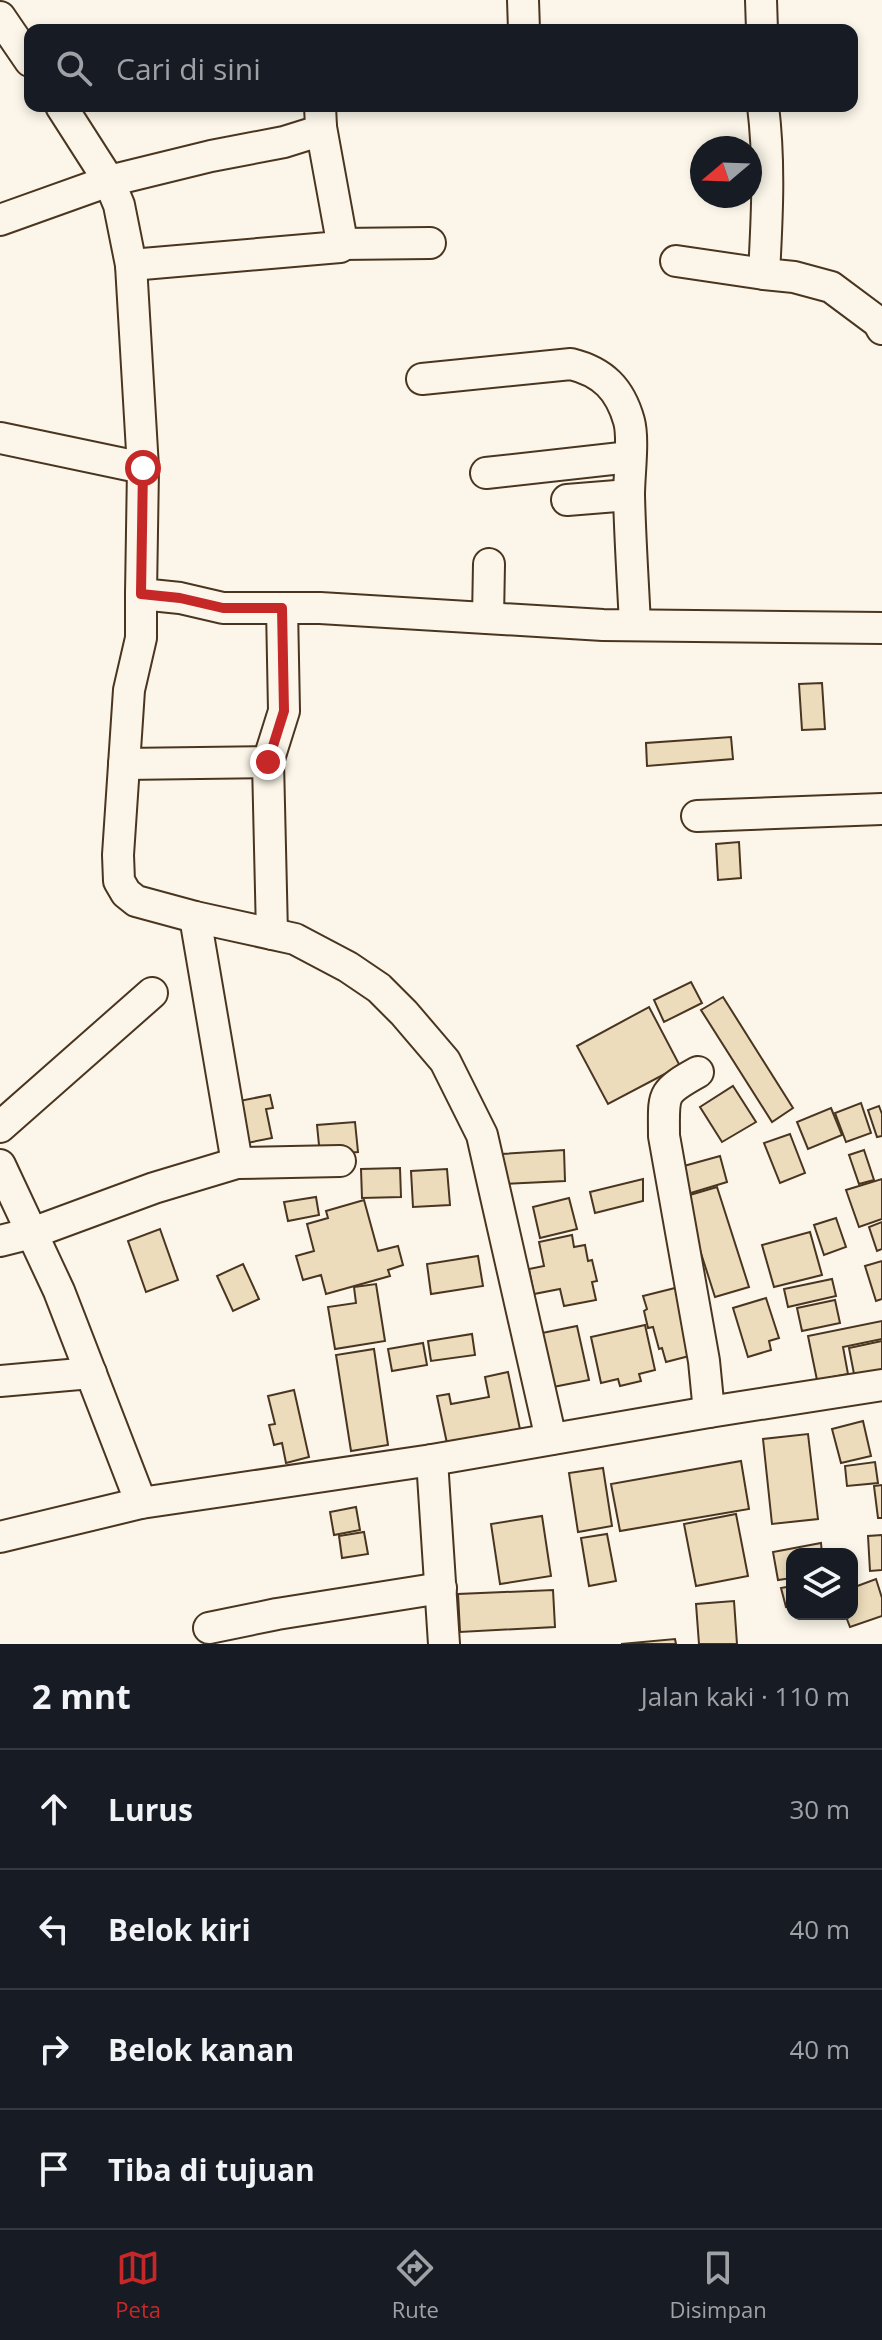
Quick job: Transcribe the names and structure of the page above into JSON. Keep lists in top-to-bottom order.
{
  "north": "left",
  "page": {
    "search": "Cari di sini",
    "heading": ["2 mnt", "Jalan kaki · 110 m"],
    "list": [
      ["Lurus", "30 m"],
      ["Belok kiri", "40 m"],
      ["Belok kanan", "40 m"],
      "Tiba di tujuan"
    ],
    "nav": ["Peta", "Rute", "Disimpan"]
  }
}
